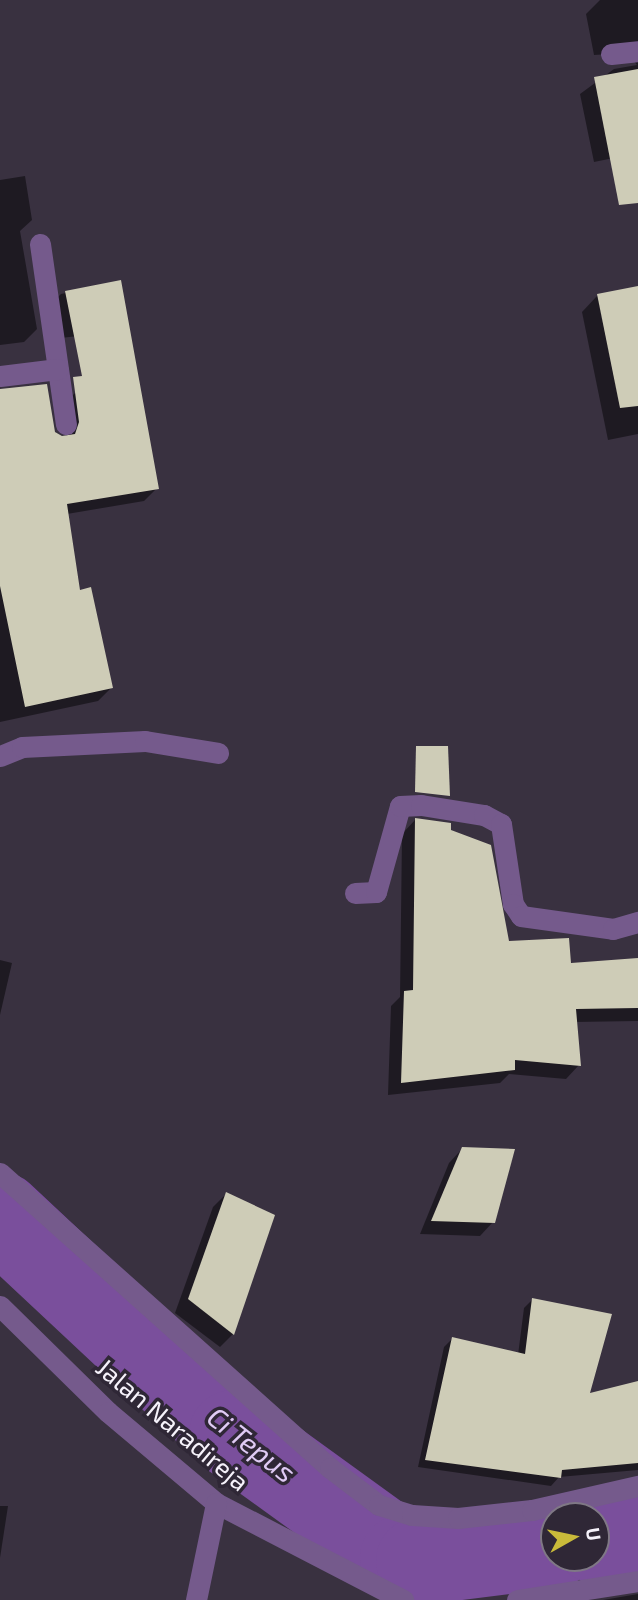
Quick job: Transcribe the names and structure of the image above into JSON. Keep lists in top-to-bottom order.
{
  "streets": {
    "street": ["Jalan Naradireja"]
  },
  "water": ["Ci Tepus"],
  "north": "right"
}
